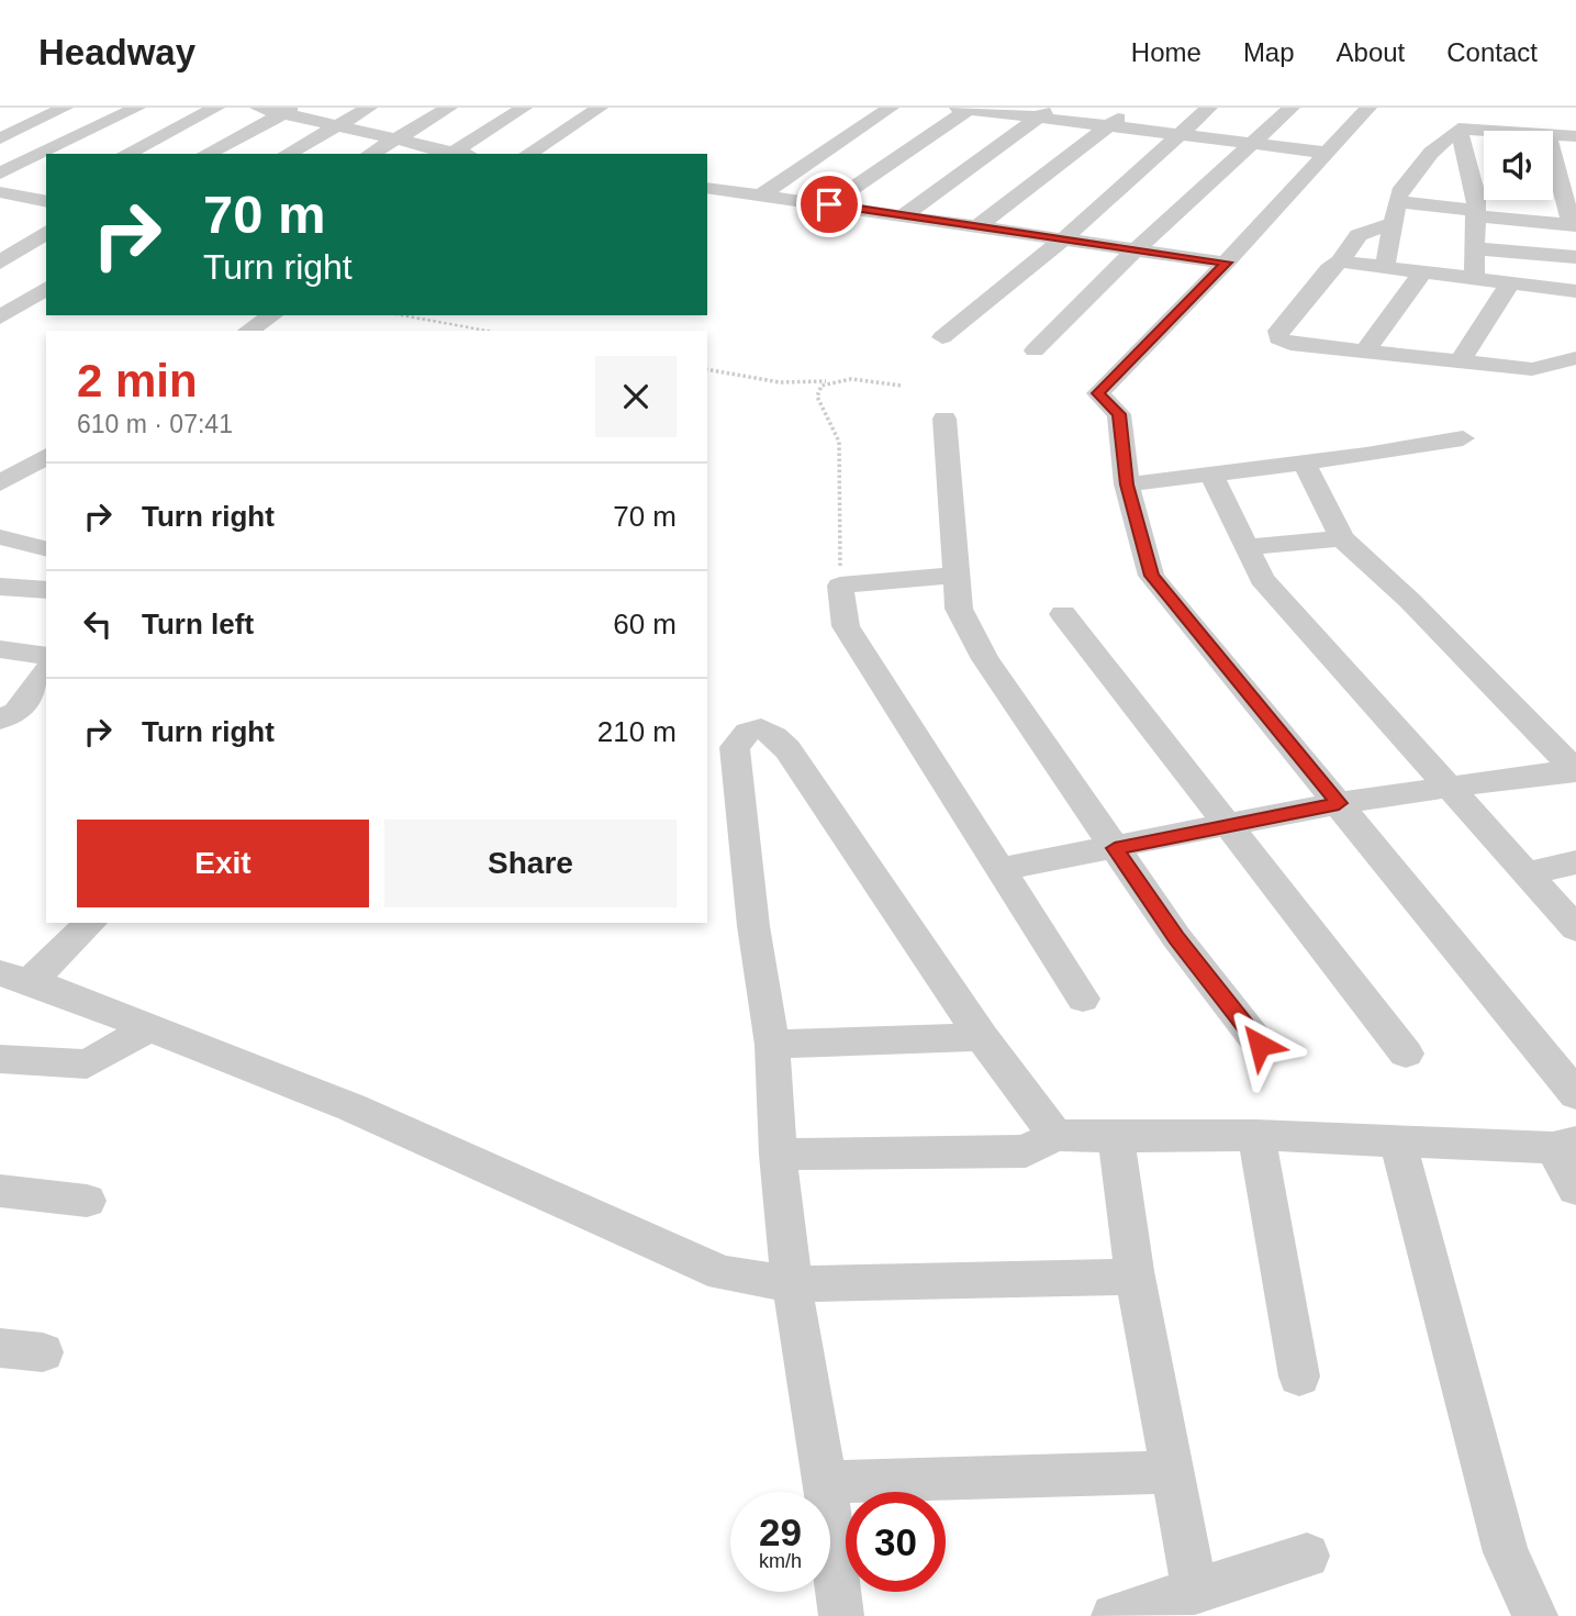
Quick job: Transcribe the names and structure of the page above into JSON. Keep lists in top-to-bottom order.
{
  "page": {
    "header": "Headway",
    "nav": [
      "Home",
      "Map",
      "About",
      "Contact"
    ],
    "turn": ["70 m", "Turn right"],
    "heading": ["2 min", "610 m · 07:41"],
    "list": [
      {
        "name": "Turn right",
        "value": "70 m"
      },
      {
        "name": "Turn left",
        "value": "60 m"
      },
      {
        "name": "Turn right",
        "value": "210 m"
      }
    ],
    "buttons": ["Exit", "Share"],
    "speed": "29 km/h",
    "limit": "30"
  }
}
